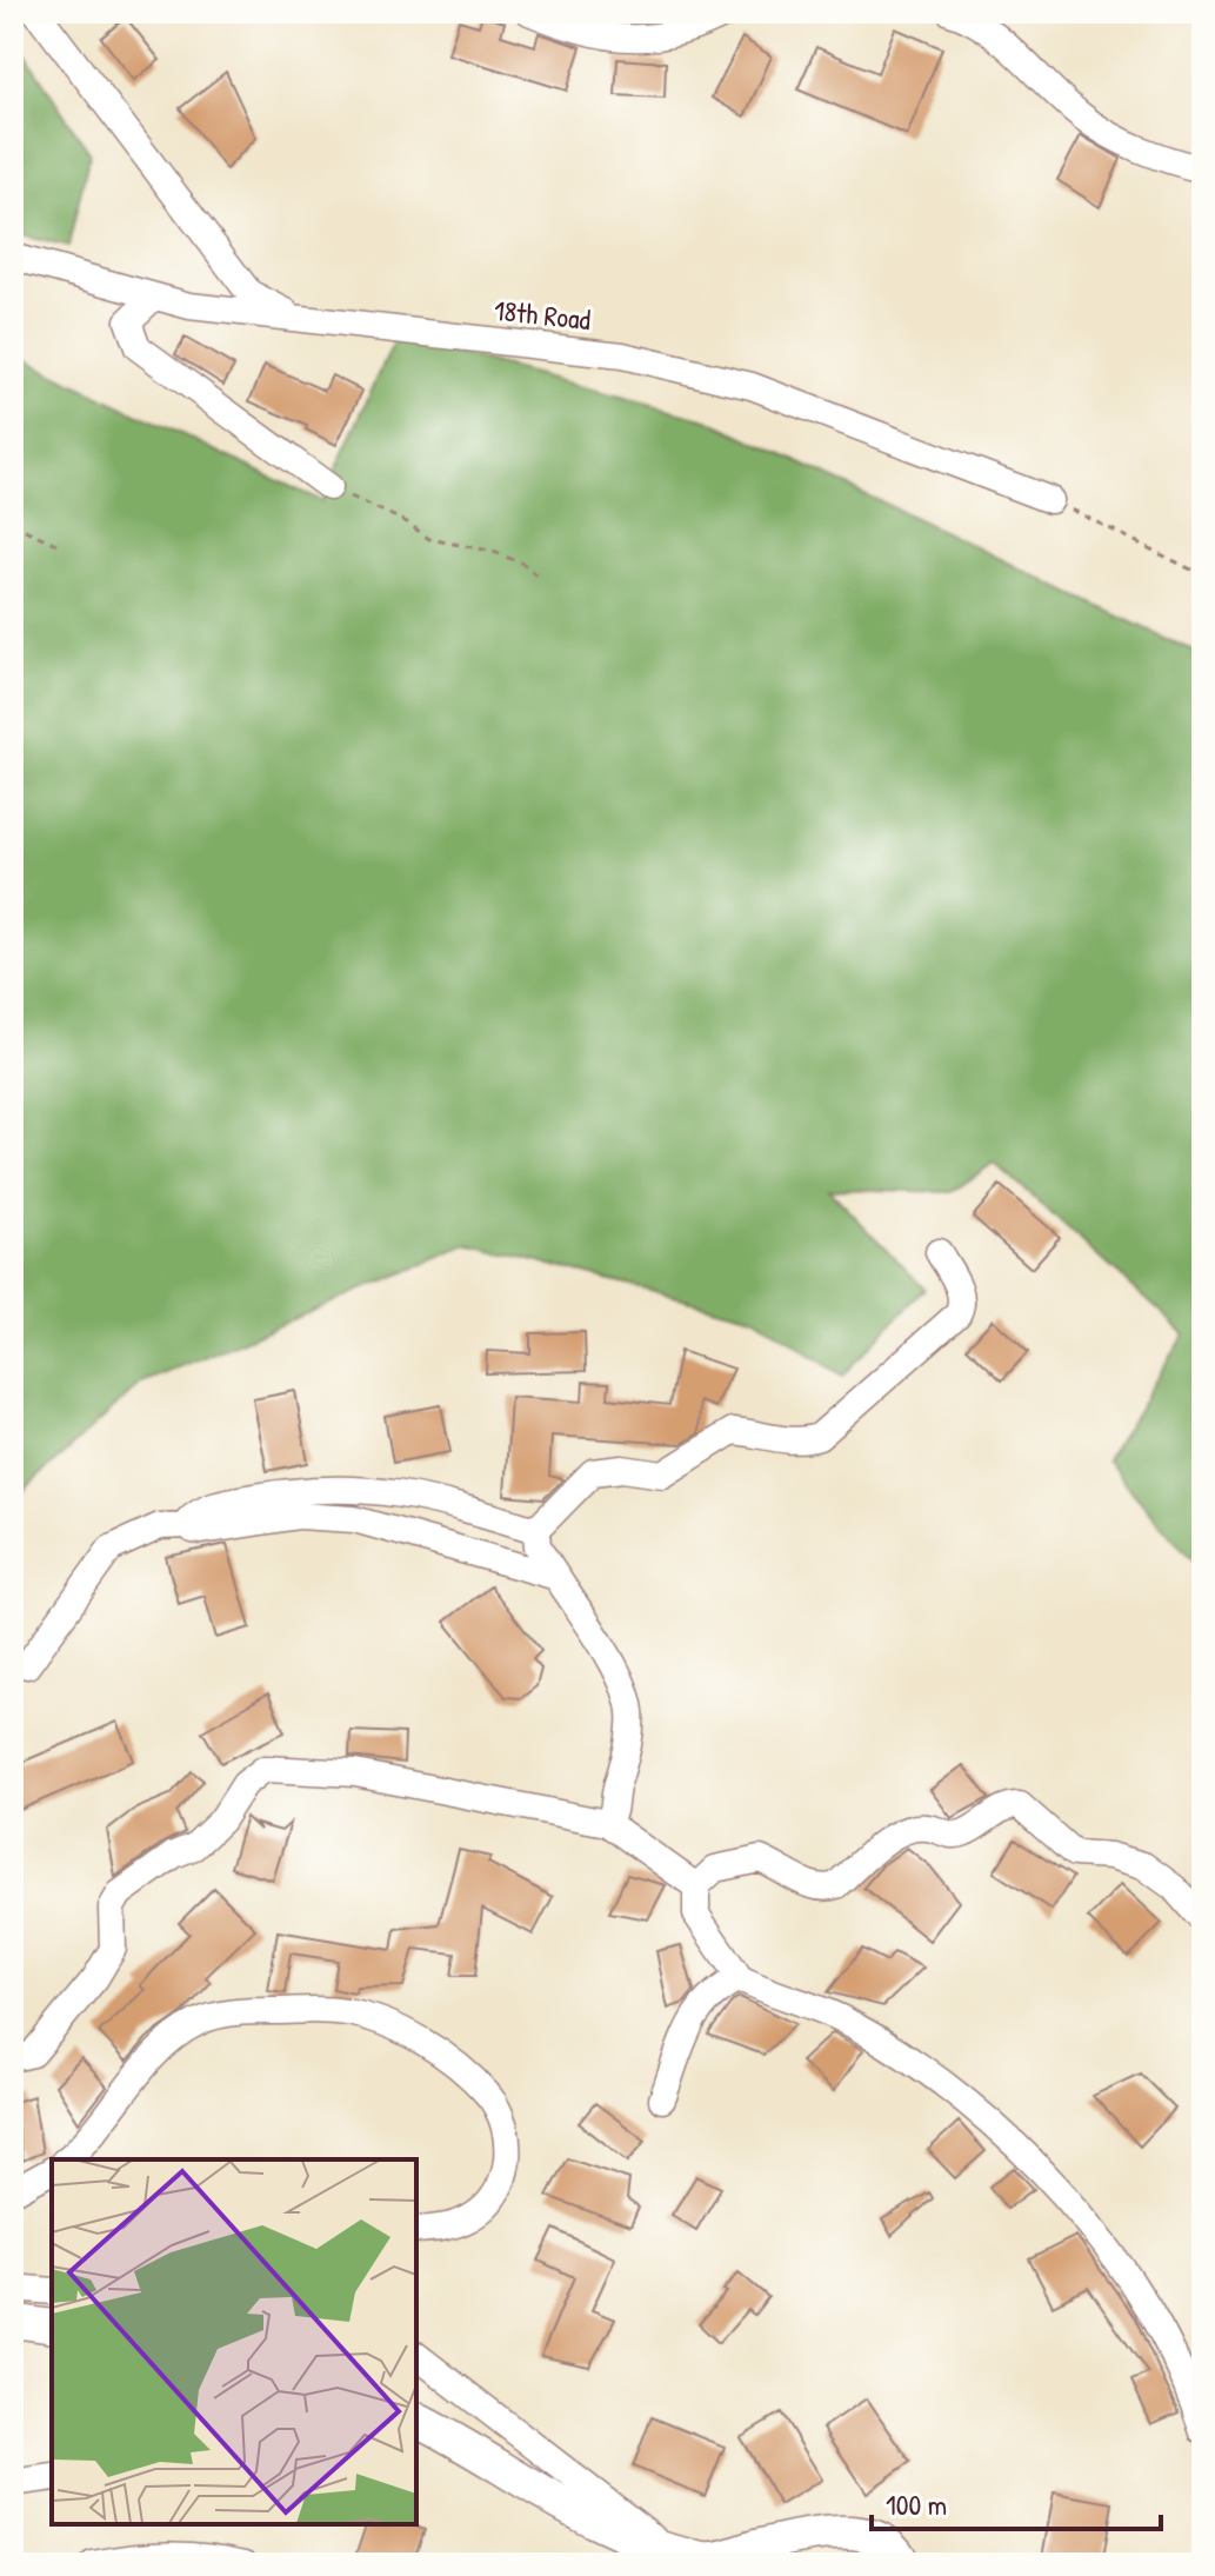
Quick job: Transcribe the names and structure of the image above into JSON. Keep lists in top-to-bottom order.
{
  "streets": {
    "street": ["18th Road"]
  },
  "scale_bar": "100 m"
}
